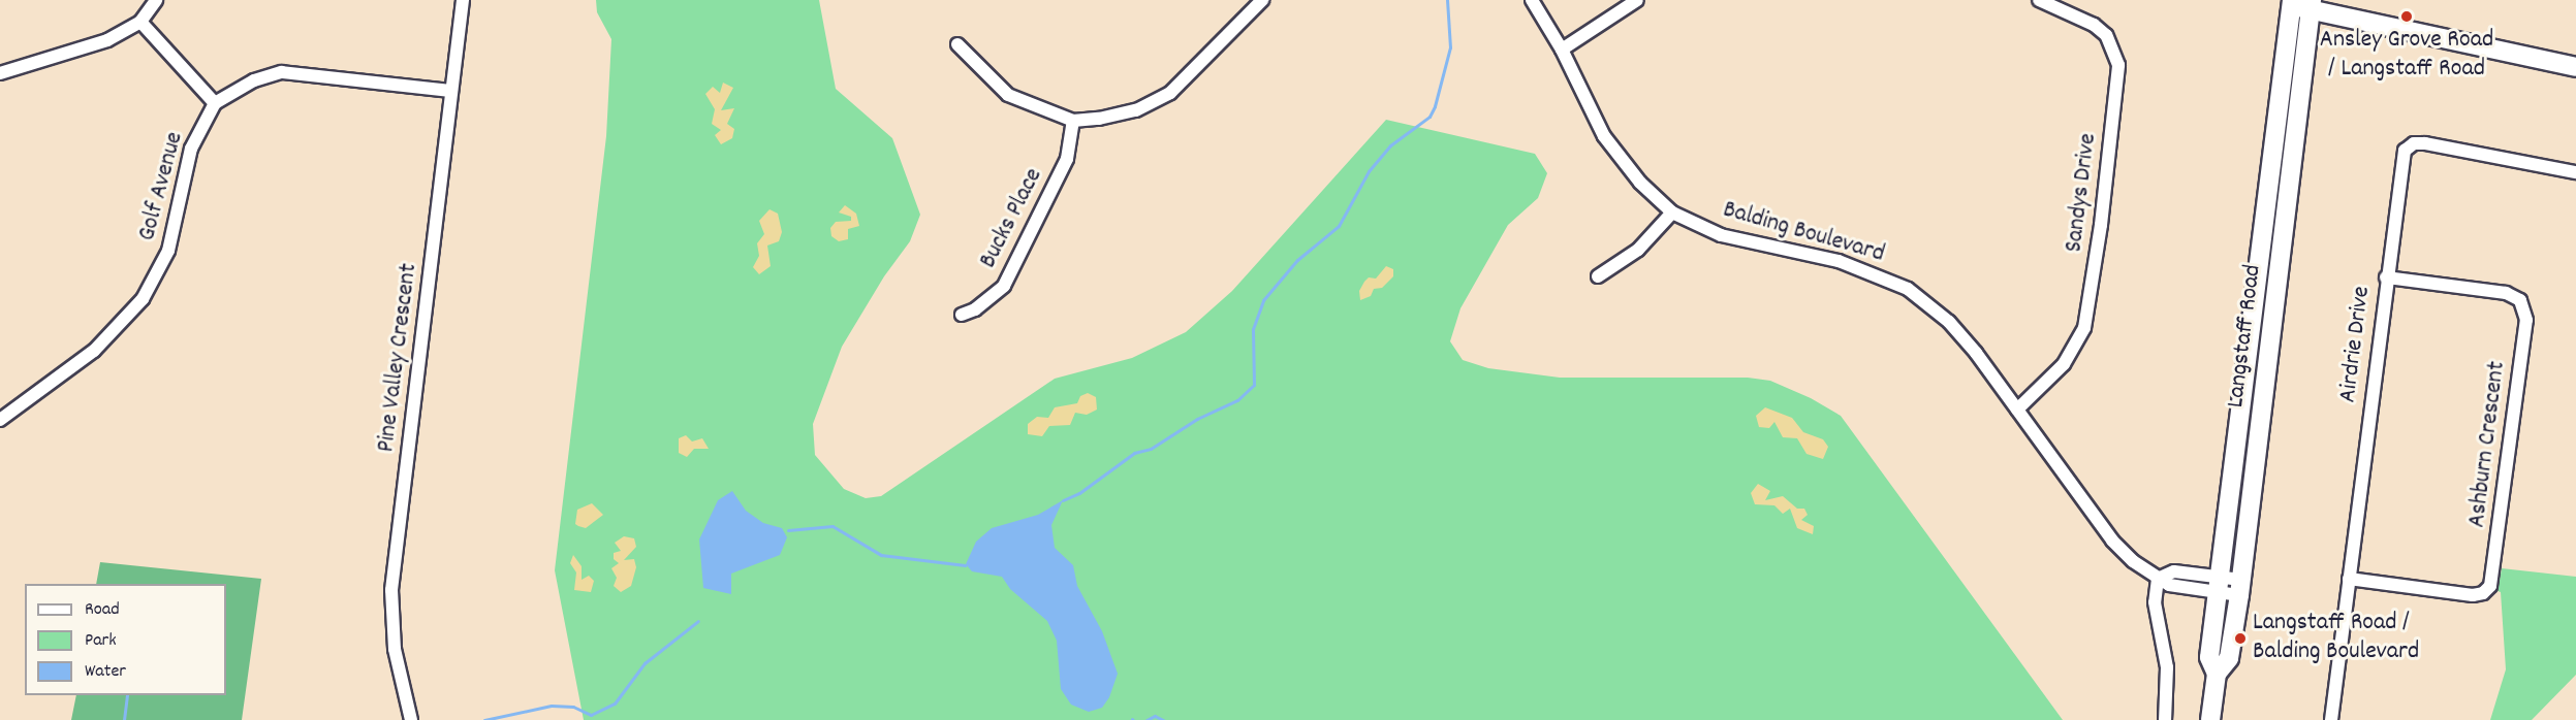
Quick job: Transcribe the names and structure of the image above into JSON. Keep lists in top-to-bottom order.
{
  "streets": {
    "main road": ["Langstaff Road"],
    "street": [
      "Golf Avenue",
      "Sandys Drive",
      "Bucks Place",
      "Balding Boulevard",
      "Airdrie Drive",
      "Pine Valley Crescent",
      "Ashburn Crescent"
    ]
  },
  "crossings": [
    ["Sandys Drive", "Balding Boulevard"],
    ["Airdrie Drive", "Ashburn Crescent"]
  ],
  "places": ["Ansley Grove Road / Langstaff Road", "Langstaff Road / Balding Boulevard"],
  "legend": ["Road", "Park", "Water"]
}
